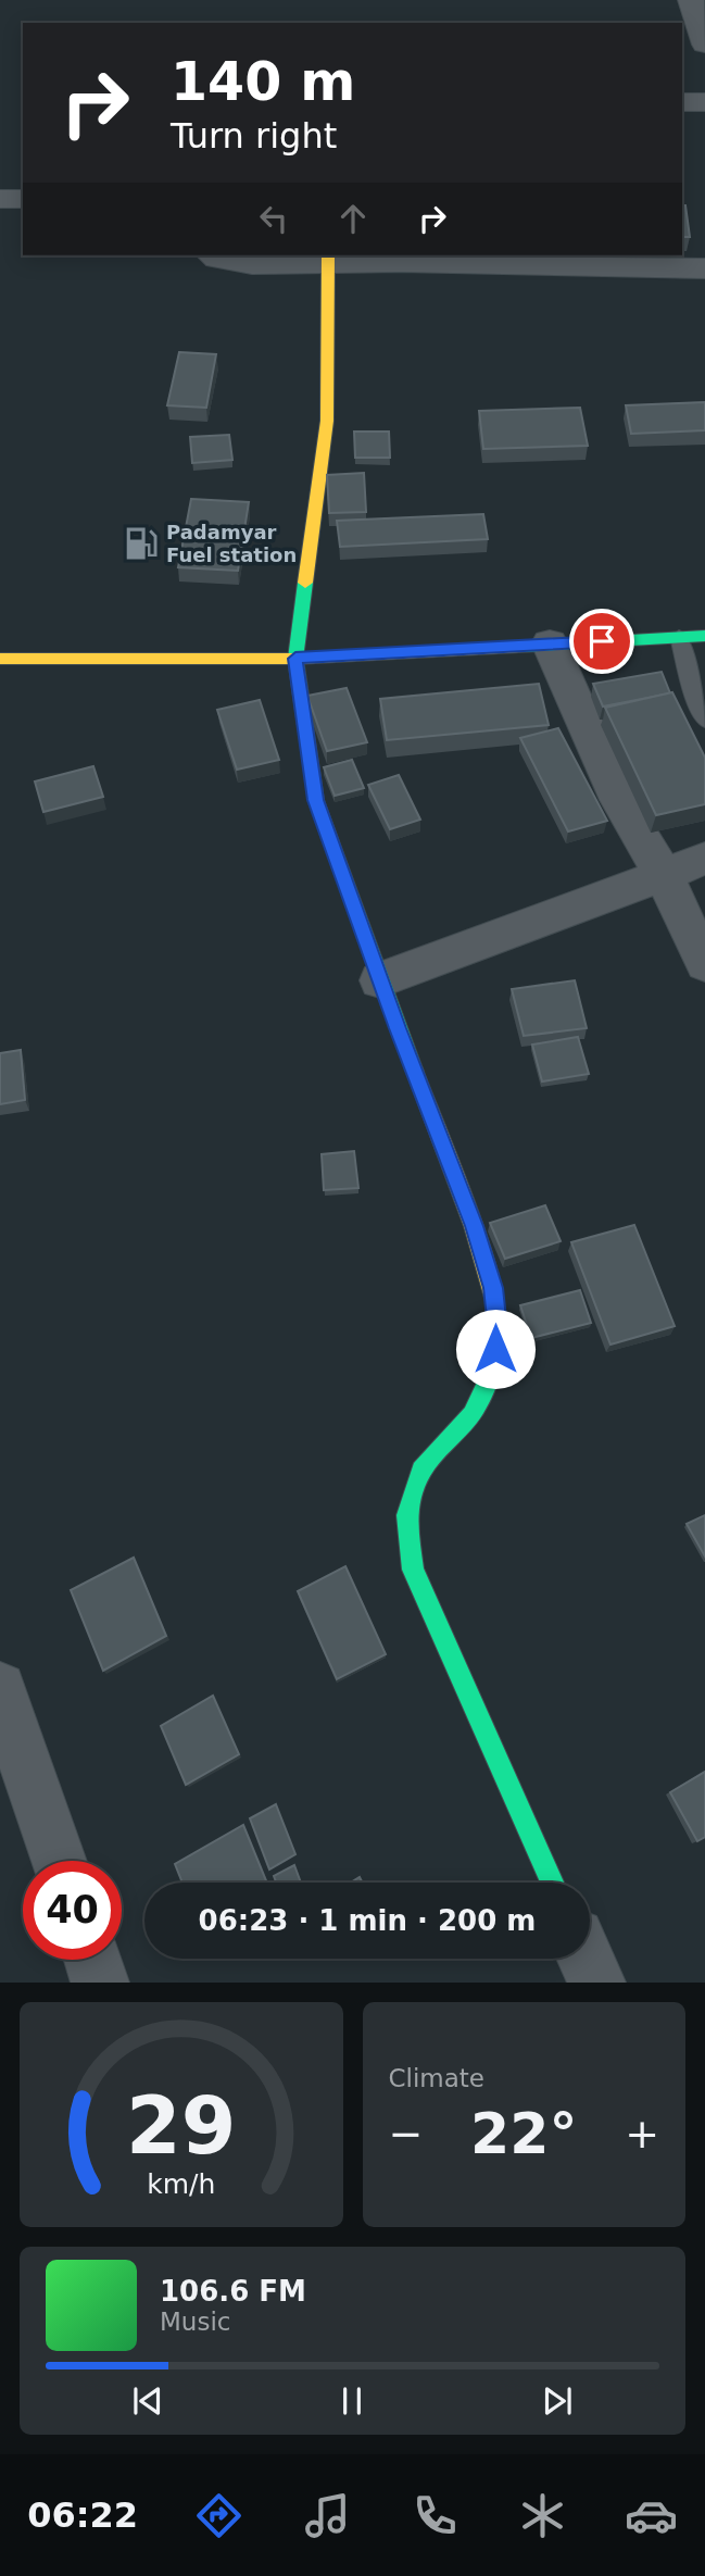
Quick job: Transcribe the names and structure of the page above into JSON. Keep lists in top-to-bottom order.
{
  "places": {
    "fuel station": ["Padamyar Fuel station"]
  },
  "page": {
    "turn": ["140 m", "Turn right"],
    "limit": "40",
    "trip": "06:23 · 1 min · 200 m",
    "tile": "Climate",
    "heat": ["−", "22°", "+"],
    "song": ["106.6 FM", "Music"],
    "tabs": "06:22",
    "gauge": ["29", "km/h"]
  }
}
